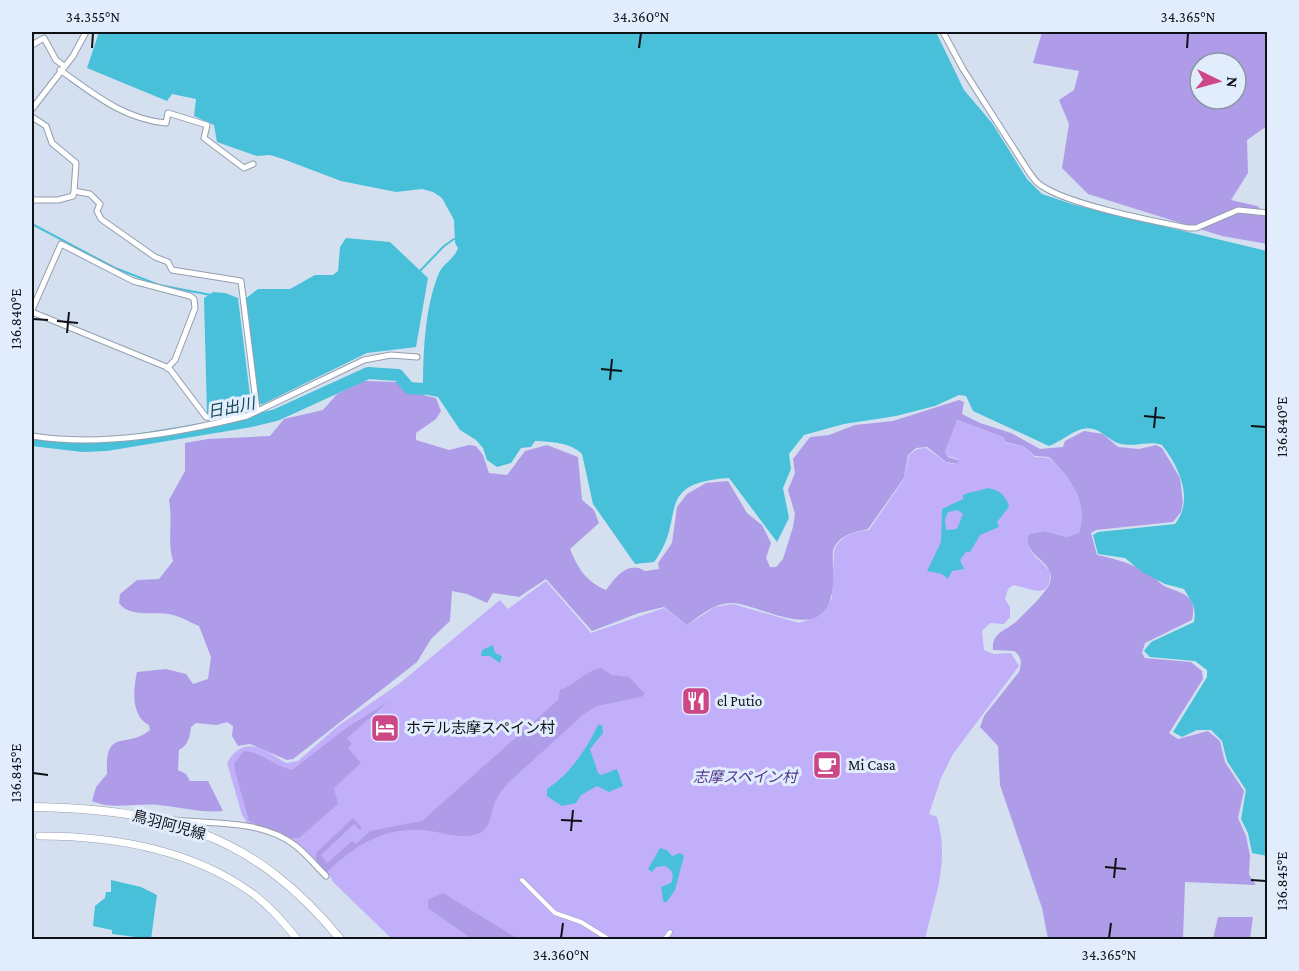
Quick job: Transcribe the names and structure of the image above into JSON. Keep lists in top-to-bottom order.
{
  "streets": {
    "main road": ["鳥羽阿児線"]
  },
  "water": ["日出川"],
  "parks": ["志摩スペイン村"],
  "places": {
    "restaurant": ["el Putio"],
    "hotel": ["ホテル志摩スペイン村"],
    "cafe": ["Mi Casa"]
  },
  "north": "right",
  "coordinates": [
    "34.355°N",
    "34.360°N",
    "34.365°N",
    "136.840°E",
    "136.845°E"
  ]
}
